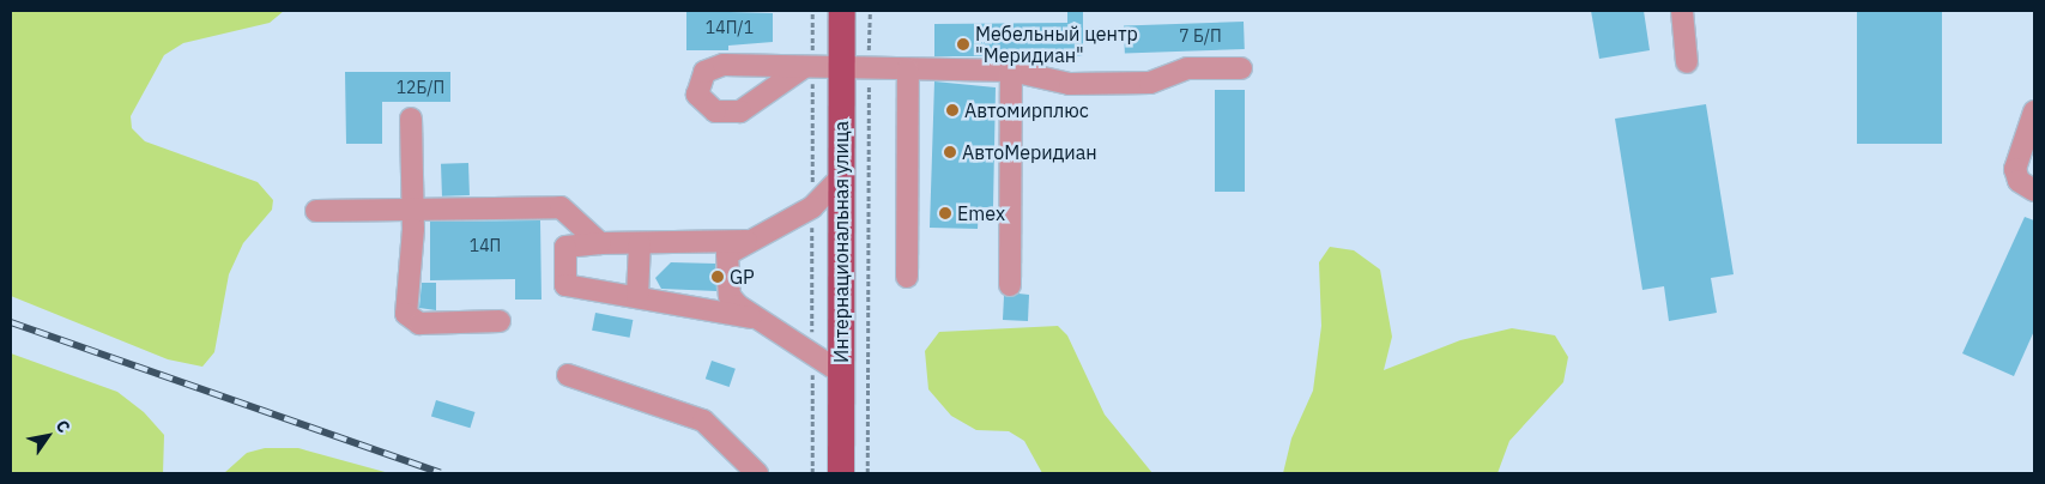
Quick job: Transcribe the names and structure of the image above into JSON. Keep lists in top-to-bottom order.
{
  "streets": {
    "main road": ["Интернациональная улица"]
  },
  "places": [
    "Мебельный центр \"Меридиан\"",
    "Автомирплюс",
    "АвтоМеридиан",
    "Emex",
    "GP"
  ],
  "house_numbers": [
    "14П/1",
    "7 Б/П",
    "12Б/П",
    "14П"
  ],
  "north": "top right"
}
